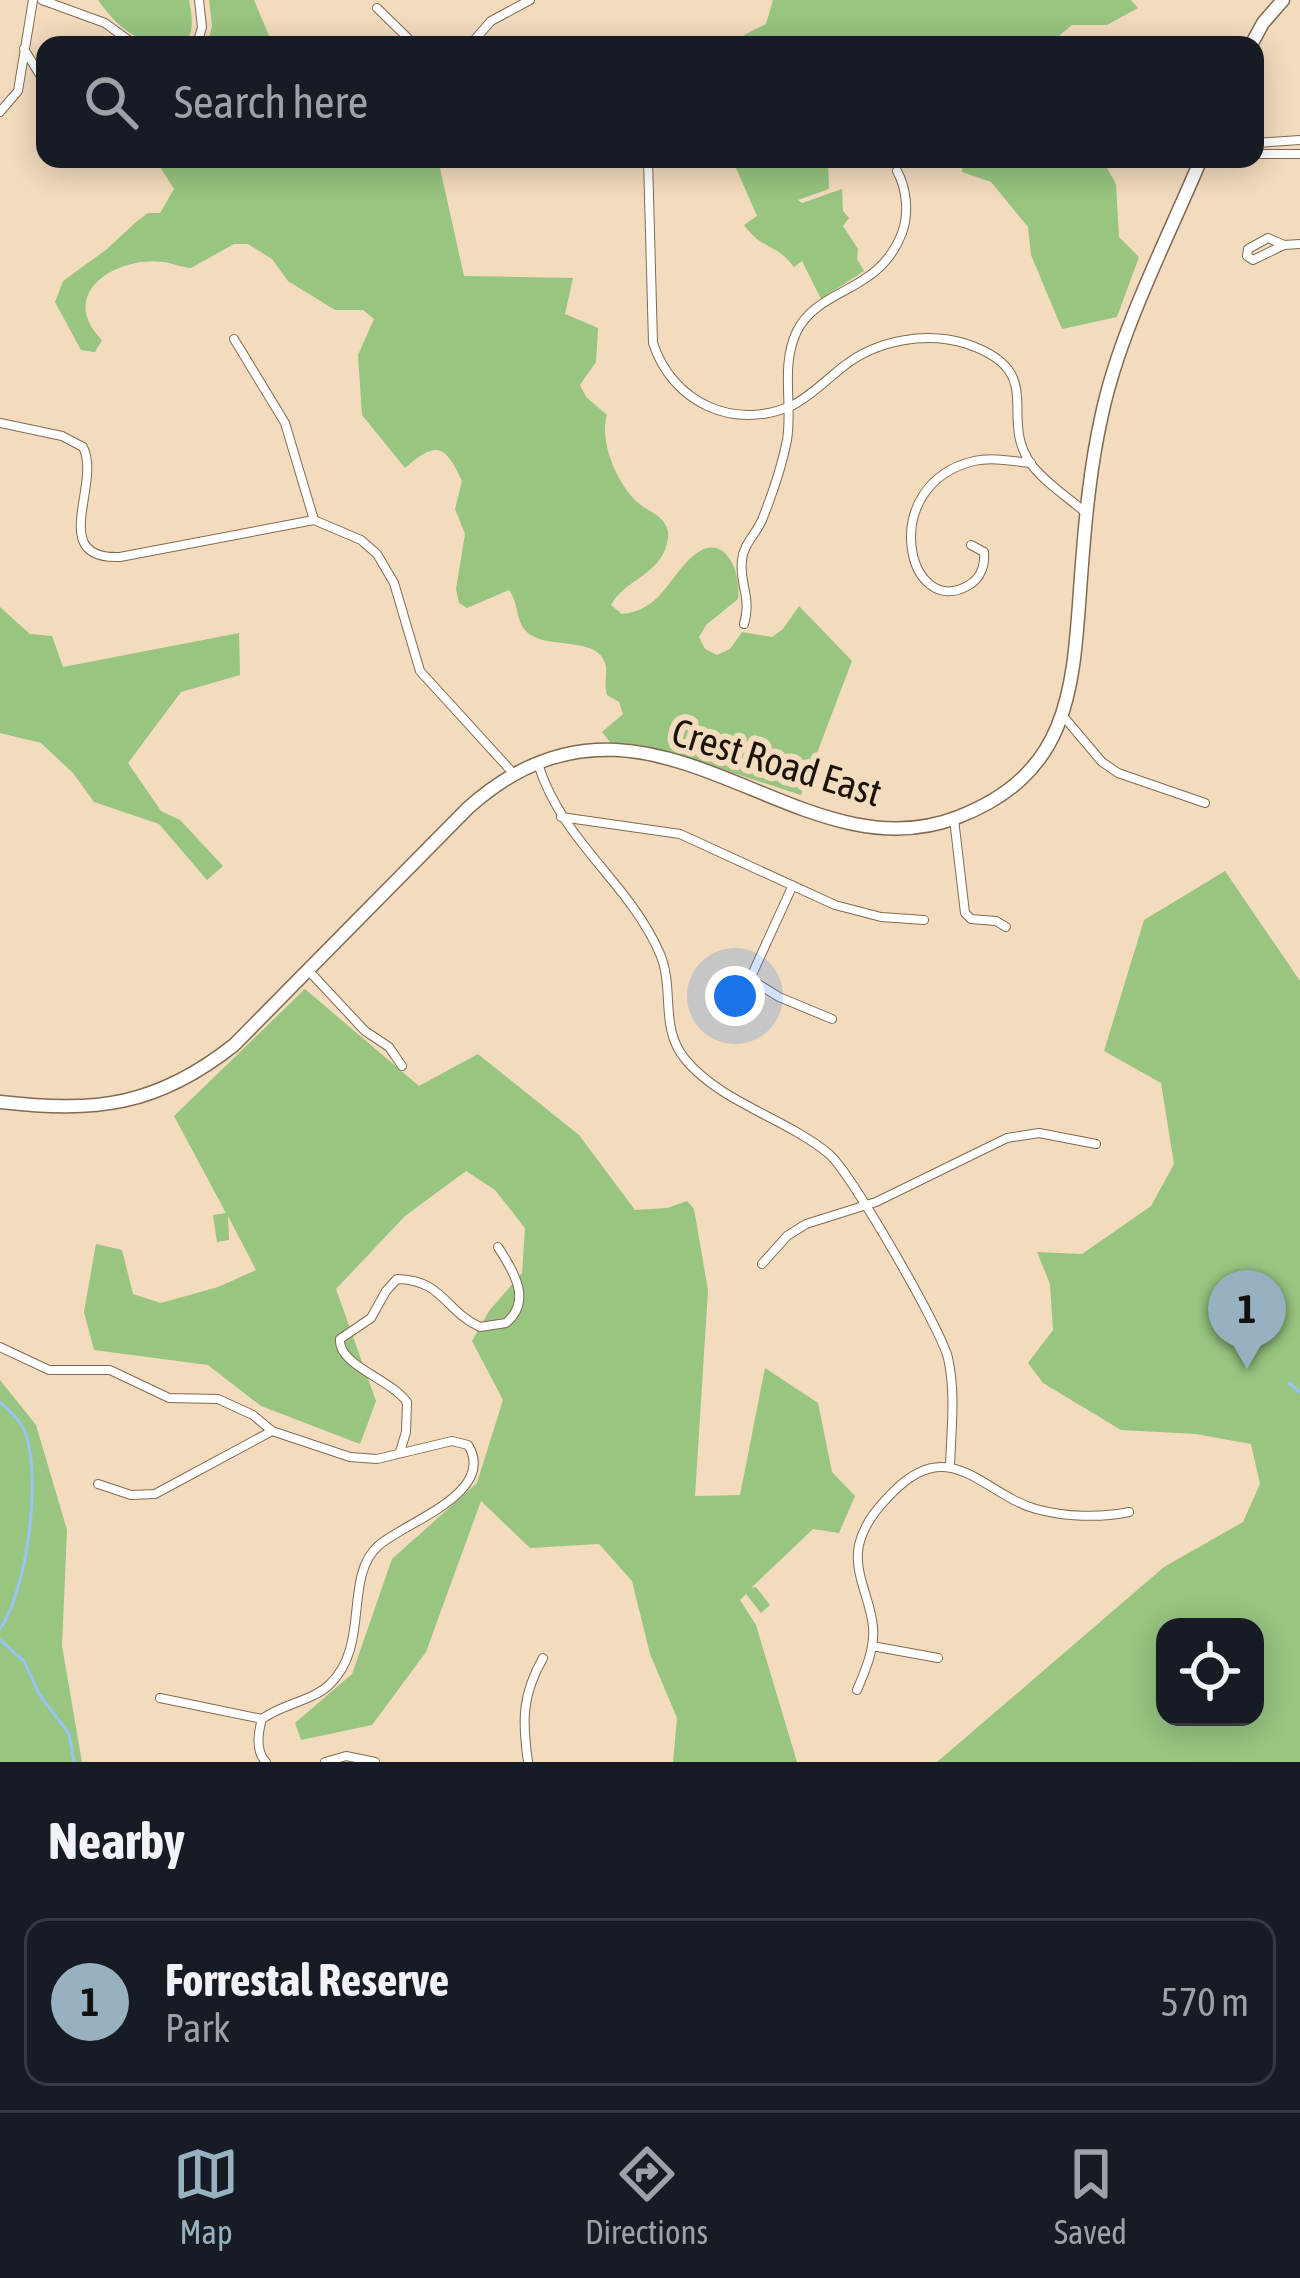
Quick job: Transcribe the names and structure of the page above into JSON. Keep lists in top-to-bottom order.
{
  "streets": {
    "street": ["Crest Road East"]
  },
  "page": {
    "search": "Search here",
    "pins": "1",
    "heading": "Nearby",
    "list": [
      {
        "mark": "1",
        "name": "Forrestal Reserve",
        "note": "Park",
        "value": "570 m"
      }
    ],
    "nav": ["Map", "Directions", "Saved"]
  }
}
